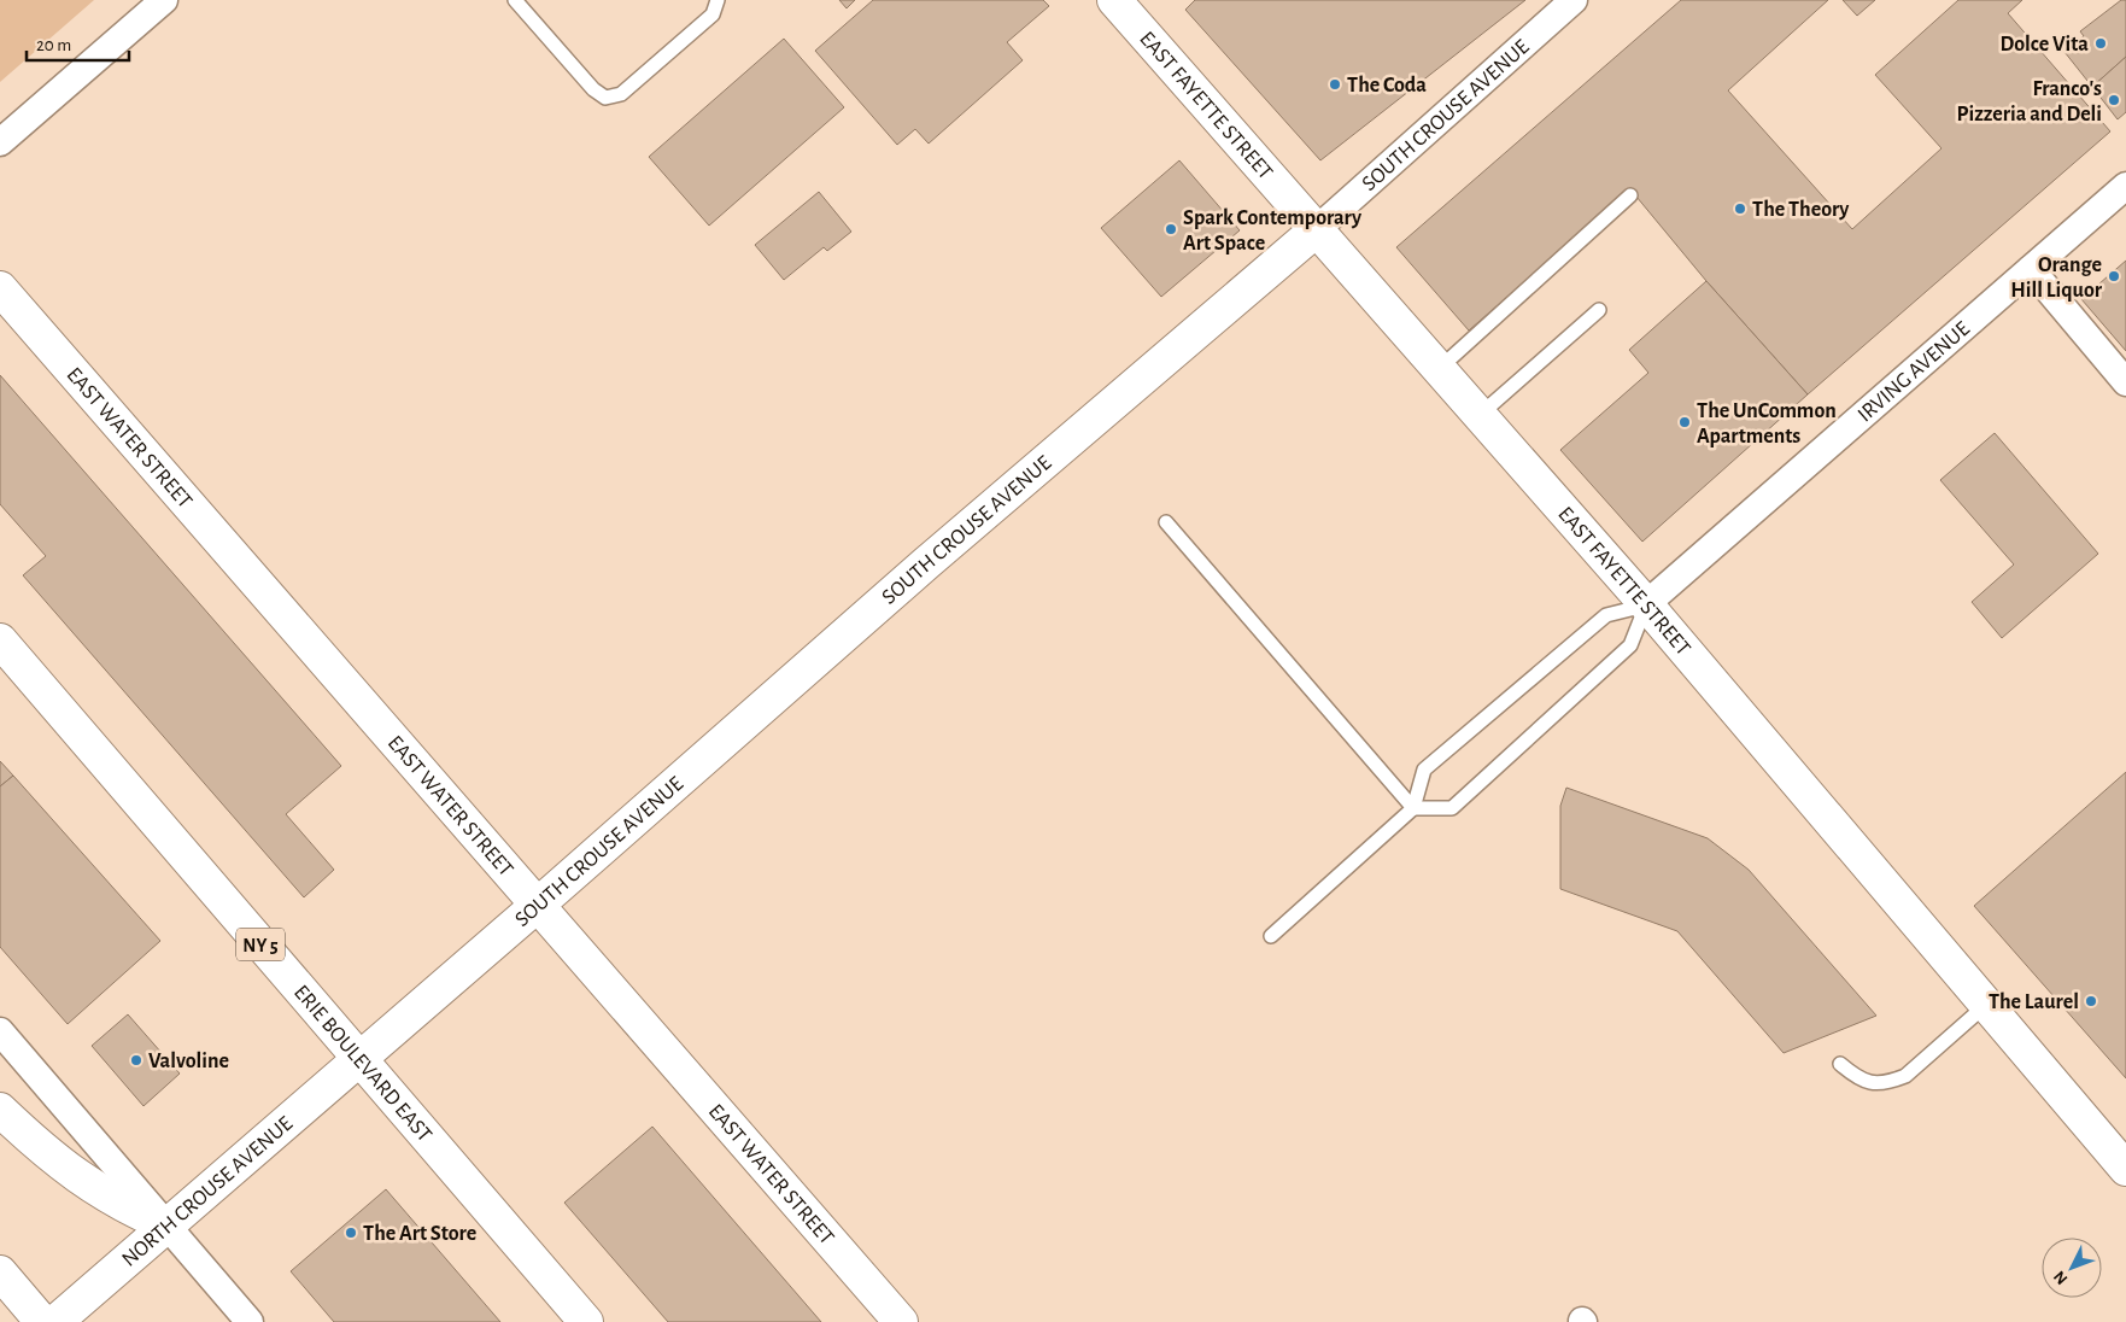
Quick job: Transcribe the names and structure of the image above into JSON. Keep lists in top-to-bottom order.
{
  "streets": {
    "main road": [
      "EAST FAYETTE STREET",
      "SOUTH CROUSE AVENUE",
      "EAST WATER STREET",
      "NY 5",
      "ERIE BOULEVARD EAST",
      "NORTH CROUSE AVENUE"
    ],
    "street": ["IRVING AVENUE"]
  },
  "crossings": [
    ["EAST FAYETTE STREET", "SOUTH CROUSE AVENUE"],
    ["EAST FAYETTE STREET", "IRVING AVENUE"],
    ["SOUTH CROUSE AVENUE", "EAST WATER STREET"],
    ["SOUTH CROUSE AVENUE", "ERIE BOULEVARD EAST"],
    ["SOUTH CROUSE AVENUE", "NORTH CROUSE AVENUE"],
    ["ERIE BOULEVARD EAST", "NORTH CROUSE AVENUE"]
  ],
  "places": [
    "Dolce Vita",
    "The Coda",
    "Franco's Pizzeria and Deli",
    "The Theory",
    "Spark Contemporary Art Space",
    "Orange Hill Liquor",
    "The UnCommon Apartments",
    "The Laurel",
    "Valvoline",
    "The Art Store"
  ],
  "scale_bar": "20 m",
  "north": "bottom left"
}
